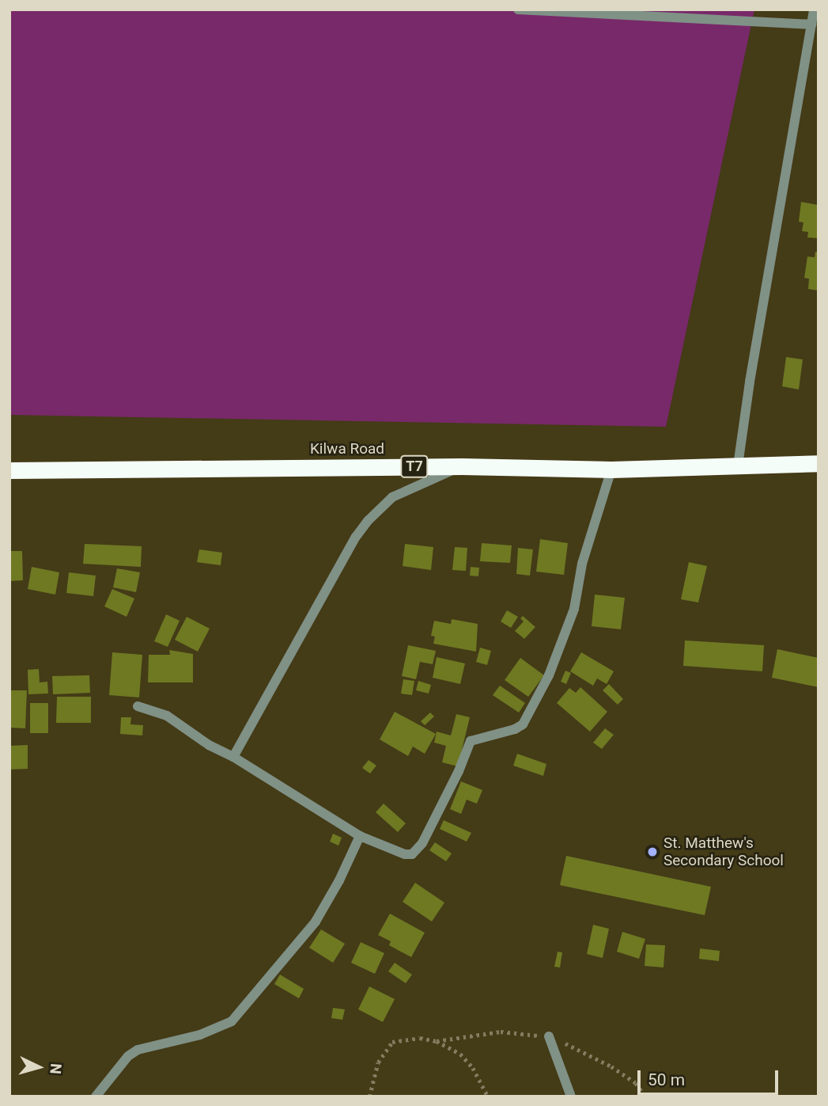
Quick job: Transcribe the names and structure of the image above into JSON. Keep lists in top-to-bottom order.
{
  "streets": {
    "highway": ["Kilwa Road", "T7"]
  },
  "places": ["St. Matthew's Secondary School"],
  "scale_bar": "50 m",
  "north": "right"
}
